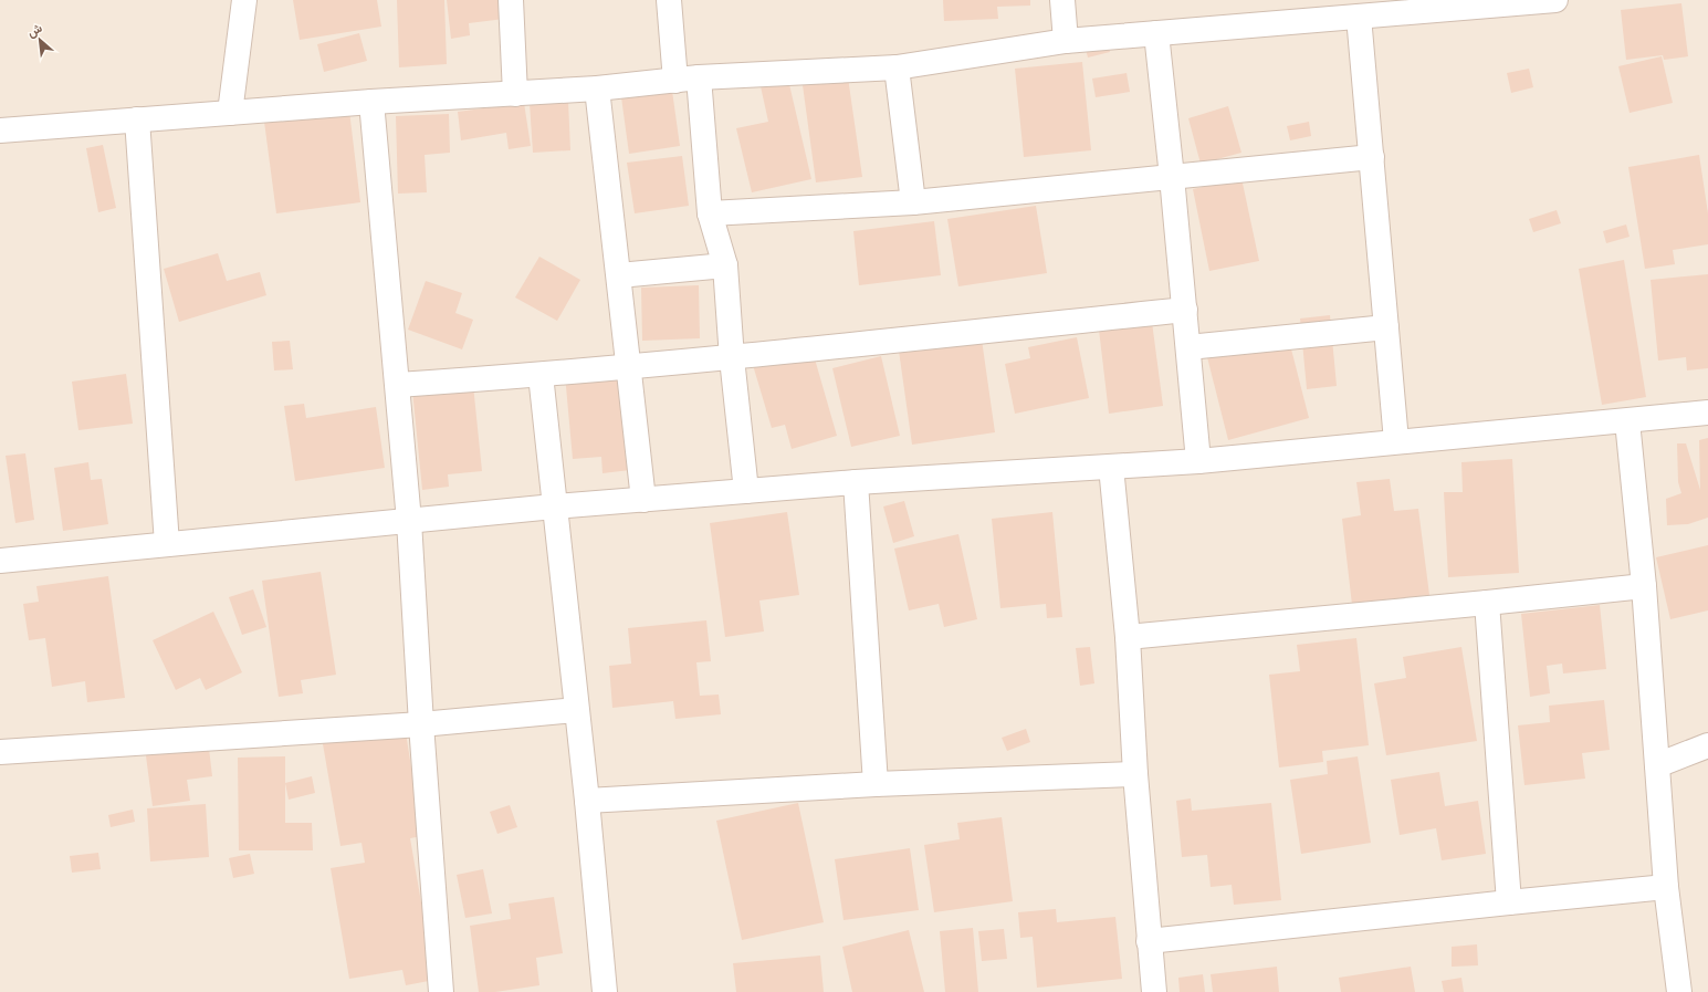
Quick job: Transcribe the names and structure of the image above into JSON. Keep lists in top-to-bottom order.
{
  "north": "top left"
}
